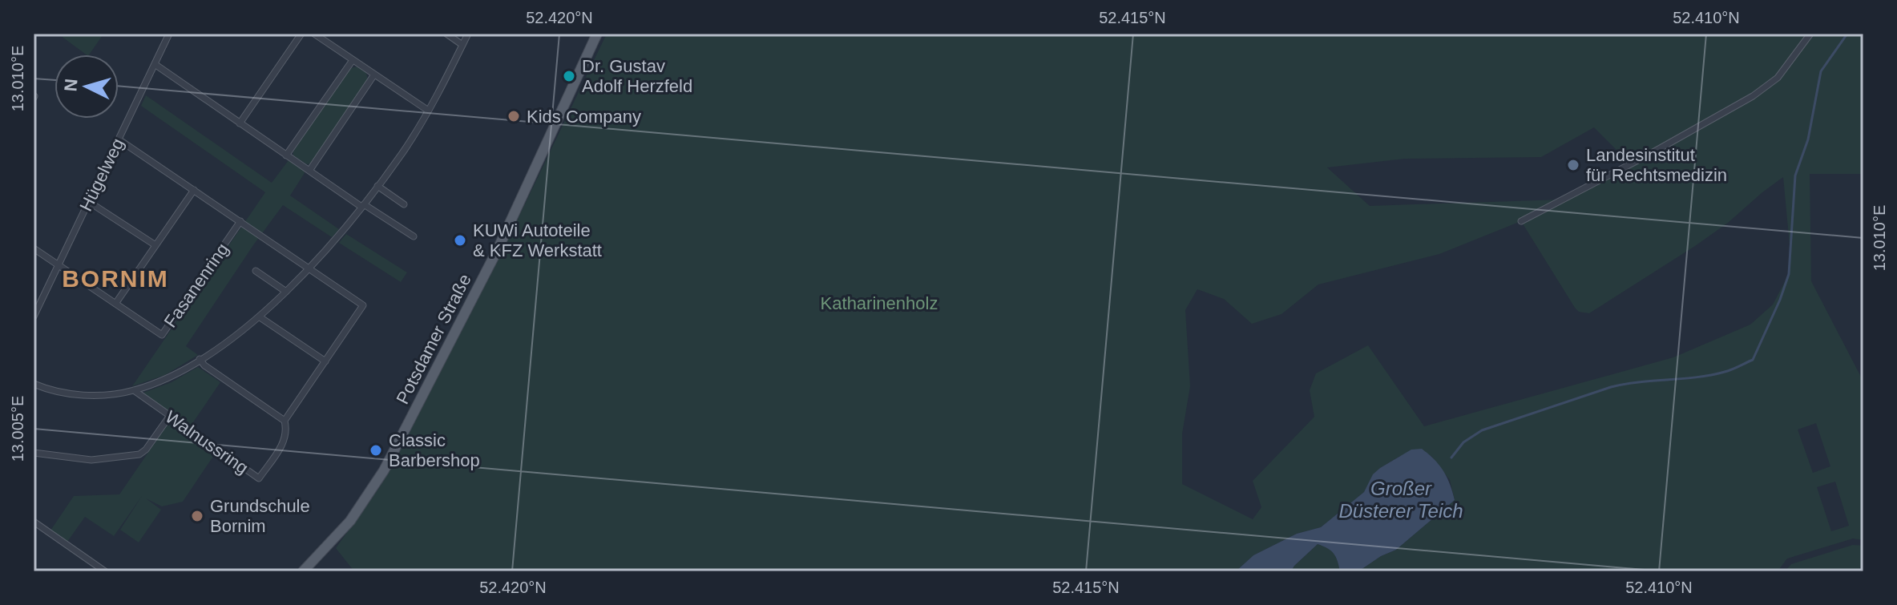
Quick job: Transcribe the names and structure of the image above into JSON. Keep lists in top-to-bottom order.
{
  "streets": {
    "main road": ["Potsdamer Straße"],
    "street": ["Hügelweg", "Fasanenring", "Walnussring"]
  },
  "crossings": [
    ["Hügelweg", "Fasanenring"]
  ],
  "districts": ["BORNIM"],
  "water": ["Großer Düsterer Teich"],
  "parks": ["Katharinenholz"],
  "places": [
    "Dr. Gustav Adolf Herzfeld",
    "Kids Company",
    "Landesinstitut für Rechtsmedizin",
    "KUWi Autoteile & KFZ Werkstatt",
    "Classic Barbershop",
    "Grundschule Bornim"
  ],
  "north": "left",
  "coordinates": [
    "52.420°N",
    "52.415°N",
    "52.410°N",
    "13.010°E",
    "13.005°E"
  ]
}
